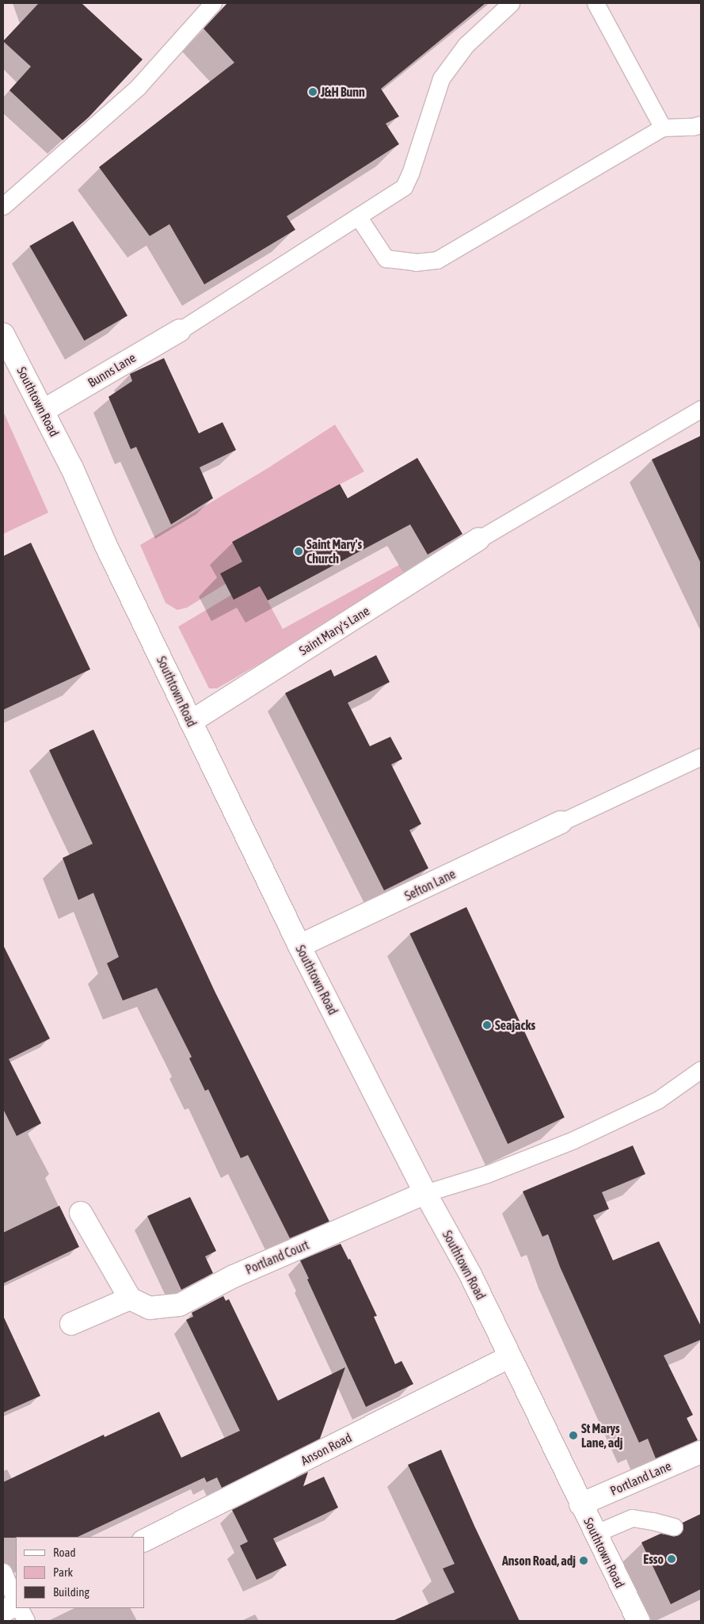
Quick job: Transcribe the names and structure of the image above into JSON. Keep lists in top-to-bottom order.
{
  "streets": {
    "street": [
      "Bunns Lane",
      "Southtown Road",
      "Saint Mary's Lane",
      "Sefton Lane",
      "Portland Court",
      "Anson Road",
      "Portland Lane"
    ]
  },
  "crossings": [
    ["Bunns Lane", "Southtown Road"],
    ["Southtown Road", "Saint Mary's Lane"],
    ["Southtown Road", "Sefton Lane"],
    ["Southtown Road", "Portland Court"],
    ["Southtown Road", "Anson Road"],
    ["Southtown Road", "Portland Lane"]
  ],
  "places": [
    "J&H Bunn",
    "Saint Mary's Church",
    "Seajacks",
    "St Marys Lane, adj",
    "Esso",
    "Anson Road, adj"
  ],
  "legend": ["Road", "Park", "Building"]
}
